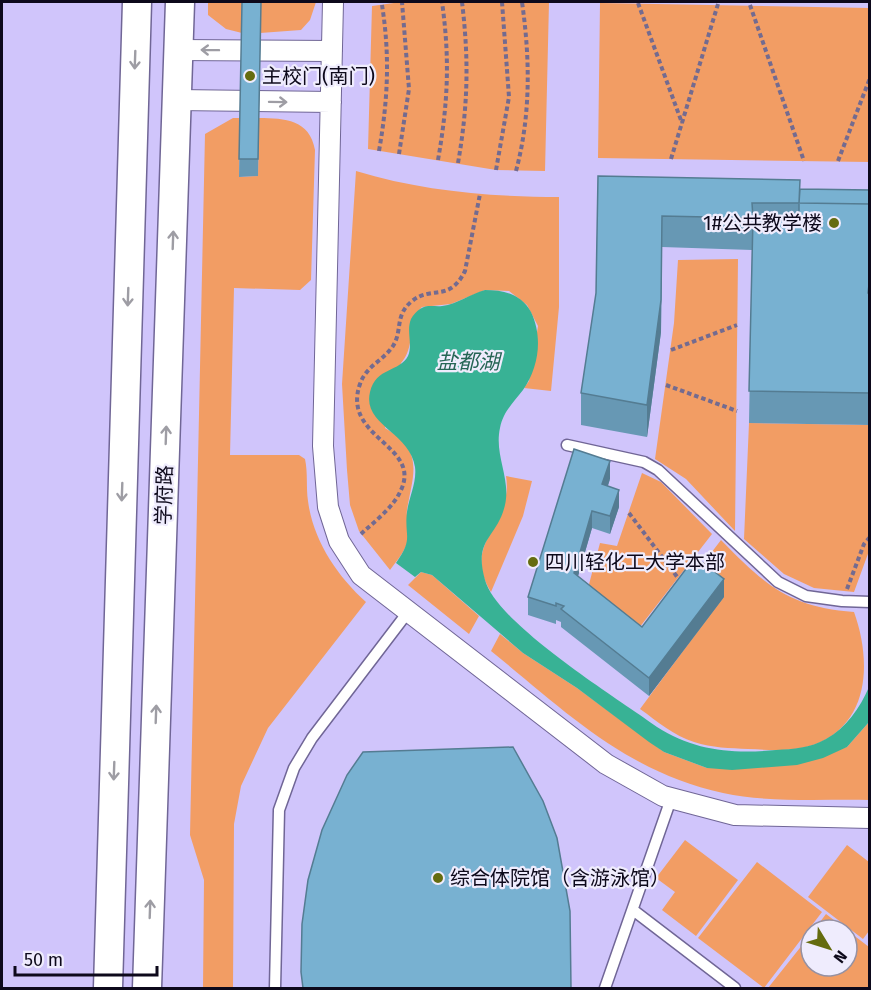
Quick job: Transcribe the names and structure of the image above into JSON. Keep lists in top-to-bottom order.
{
  "streets": {
    "main road": ["学府路"]
  },
  "water": ["盐都湖"],
  "places": [
    "主校门(南门)",
    "1#公共教学楼",
    "四川轻化工大学本部",
    "综合体院馆（含游泳馆）"
  ],
  "scale_bar": "50 m",
  "north": "bottom right"
}
